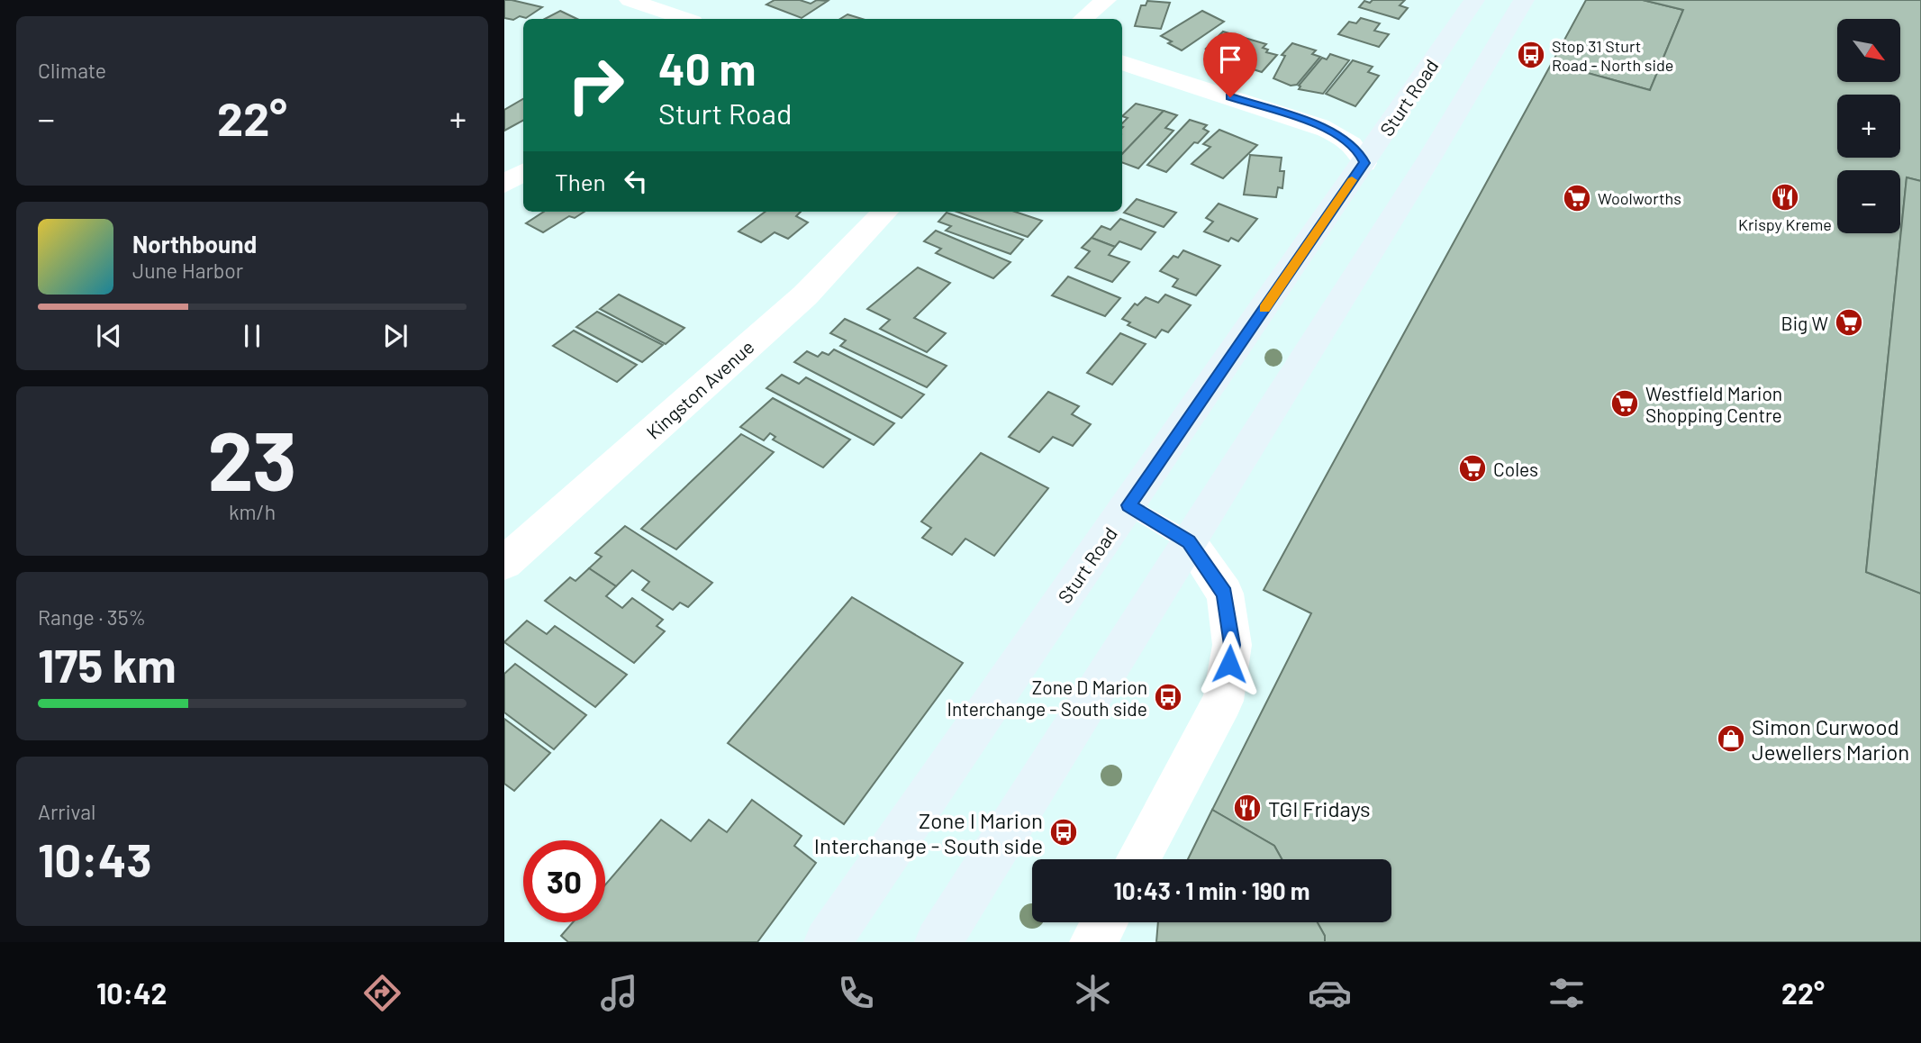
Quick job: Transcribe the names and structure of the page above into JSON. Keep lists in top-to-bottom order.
{
  "streets": {
    "main road": ["Sturt Road"],
    "street": ["Kingston Avenue"]
  },
  "places": {
    "bus stop": ["Stop 31 Sturt Road - North side", "Zone D Marion Interchange - South side", "Zone I Marion Interchange - South side"],
    "restaurant": ["Krispy Kreme", "TGI Fridays"],
    "supermarket": [
      "Woolworths",
      "Big W",
      "Westfield Marion Shopping Centre",
      "Coles"
    ],
    "shop": ["Simon Curwood Jewellers Marion"]
  },
  "north": "bottom right",
  "page": {
    "tile": [
      "Climate",
      ["23", "km/h"],
      ["Range · 35%", "175 km"],
      ["Arrival", "10:43"]
    ],
    "map_buttons": ["+", "−"],
    "turn": ["40 m", "Sturt Road"],
    "heat": ["−", "22°", "+"],
    "then": "Then",
    "song": ["Northbound", "June Harbor"],
    "limit": "30",
    "trip": "10:43 · 1 min · 190 m",
    "tabs": ["10:42", "22°"]
  }
}
